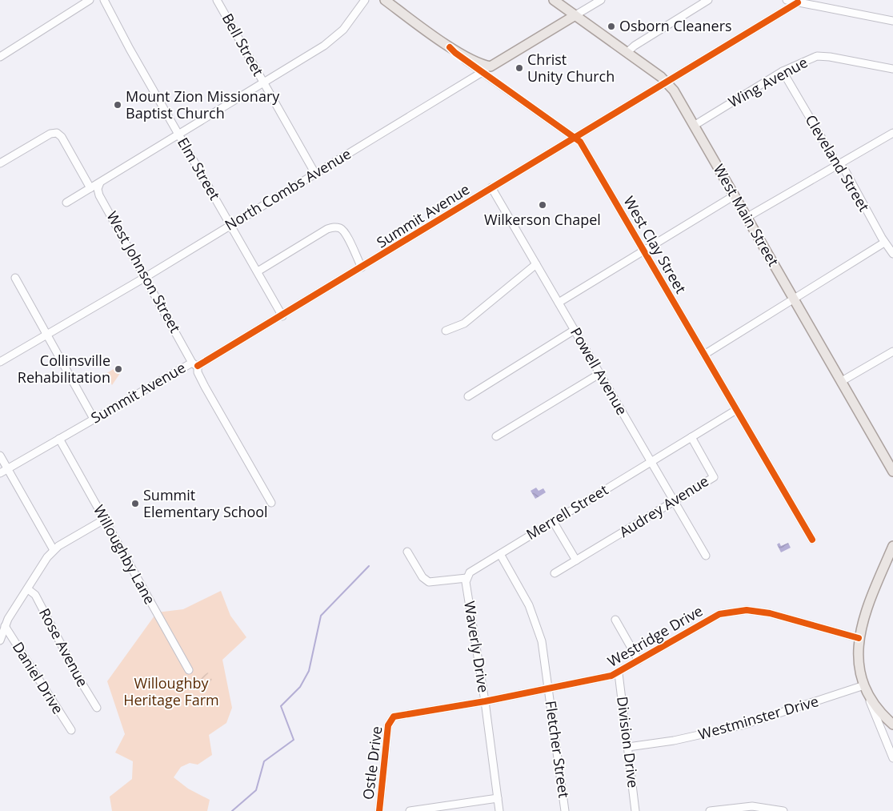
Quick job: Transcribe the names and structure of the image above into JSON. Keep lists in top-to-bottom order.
{
  "streets": {
    "main road": ["North Combs Avenue", "West Main Street", "West Clay Street"],
    "street": [
      "Bell Street",
      "Wing Avenue",
      "Cleveland Street",
      "Elm Street",
      "Summit Avenue",
      "West Johnson Street",
      "Powell Avenue",
      "Audrey Avenue",
      "Merrell Street",
      "Willoughby Lane",
      "Westridge Drive",
      "Waverly Drive",
      "Rose Avenue",
      "Daniel Drive",
      "Westminster Drive",
      "Division Drive",
      "Fletcher Street",
      "Ostle Drive"
    ]
  },
  "crossings": [
    ["Bell Street", "North Combs Avenue"],
    ["Wing Avenue", "Cleveland Street"],
    ["Wing Avenue", "West Main Street"],
    ["Elm Street", "North Combs Avenue"],
    ["Elm Street", "Summit Avenue"],
    ["North Combs Avenue", "West Main Street"],
    ["North Combs Avenue", "West Clay Street"],
    ["North Combs Avenue", "West Johnson Street"],
    ["West Main Street", "Summit Avenue"],
    ["Summit Avenue", "West Clay Street"],
    ["Summit Avenue", "West Johnson Street"],
    ["Summit Avenue", "Powell Avenue"],
    ["Summit Avenue", "Willoughby Lane"],
    ["West Clay Street", "Merrell Street"],
    ["Powell Avenue", "Audrey Avenue"],
    ["Powell Avenue", "Merrell Street"],
    ["Audrey Avenue", "Merrell Street"],
    ["Merrell Street", "Waverly Drive"],
    ["Merrell Street", "Fletcher Street"],
    ["Westridge Drive", "Waverly Drive"],
    ["Westridge Drive", "Division Drive"],
    ["Westridge Drive", "Fletcher Street"],
    ["Westridge Drive", "Ostle Drive"],
    ["Westminster Drive", "Division Drive"]
  ],
  "parks": ["Willoughby Heritage Farm"],
  "places": [
    "Osborn Cleaners",
    "Christ Unity Church",
    "Mount Zion Missionary Baptist Church",
    "Wilkerson Chapel",
    "Collinsville Rehabilitation",
    "Summit Elementary School"
  ]
}
